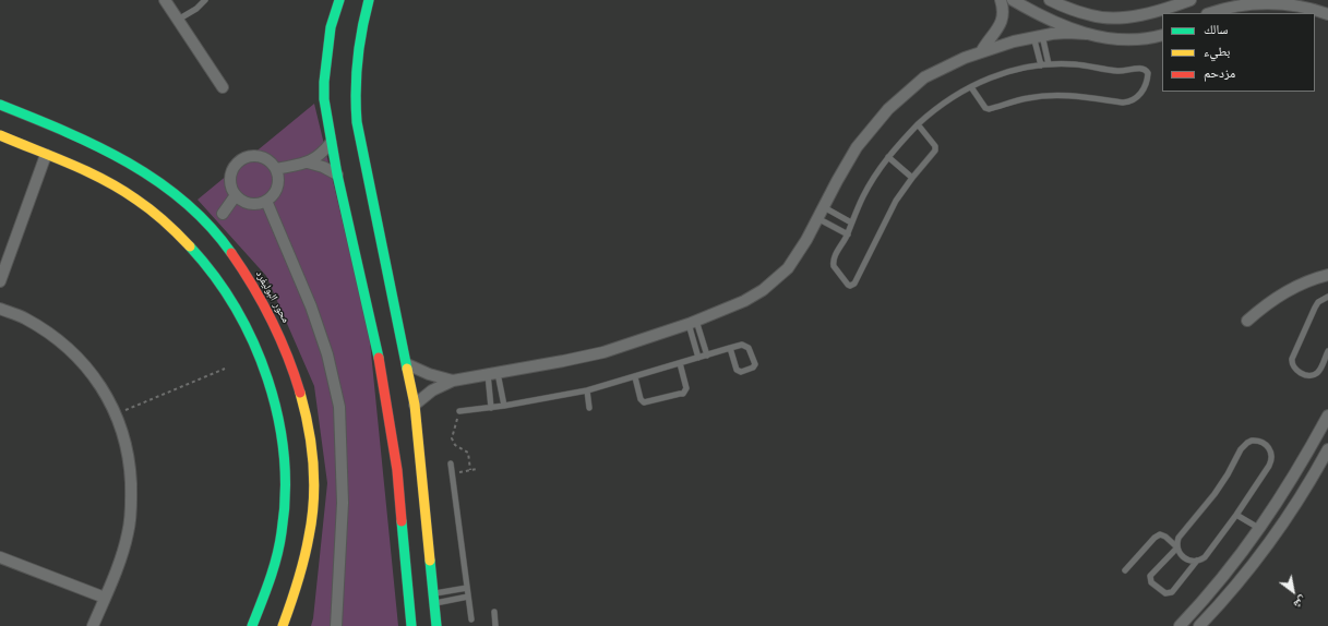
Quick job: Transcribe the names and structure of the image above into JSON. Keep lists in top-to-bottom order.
{
  "streets": {
    "street": ["محور البوليفرد"]
  },
  "legend": ["سالك", "بطيء", "مزدحم"],
  "north": "bottom right"
}
